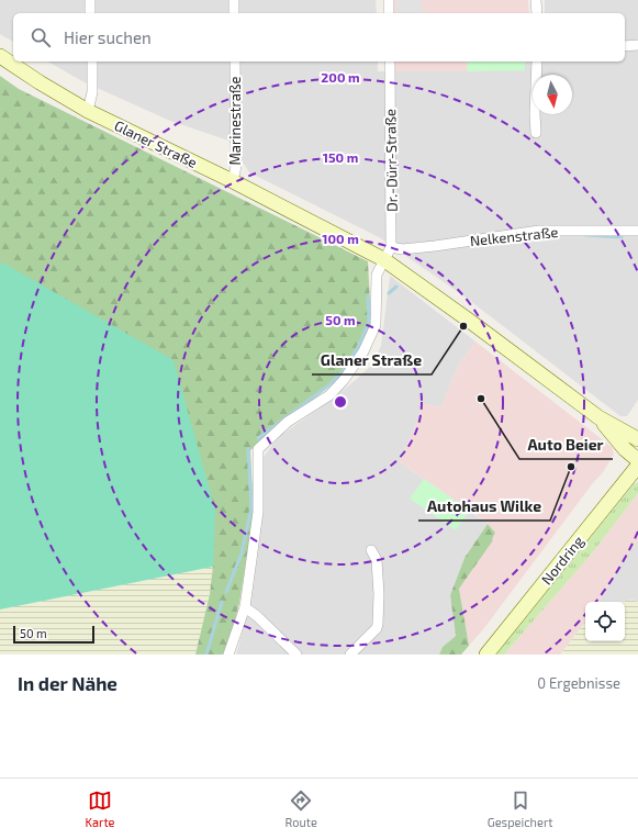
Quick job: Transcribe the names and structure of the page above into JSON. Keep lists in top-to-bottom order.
{
  "streets": {
    "street": [
      "Marinestraße",
      "Glaner Straße",
      "Dr.-Dürr-Straße",
      "Nelkenstraße",
      "Nordring"
    ]
  },
  "crossings": [
    ["Marinestraße", "Glaner Straße"],
    ["Dr.-Dürr-Straße", "Nelkenstraße"]
  ],
  "places": ["Glaner Straße", "Auto Beier", "Autohaus Wilke"],
  "scale_bar": "50 m",
  "north": "bottom",
  "page": {
    "search": "Hier suchen",
    "scale": "50 m",
    "heading": ["In der Nähe", "0 Ergebnisse"],
    "nav": ["Karte", "Route", "Gespeichert"]
  },
  "rings": [
    "200 m",
    "150 m",
    "100 m",
    "50 m"
  ]
}
